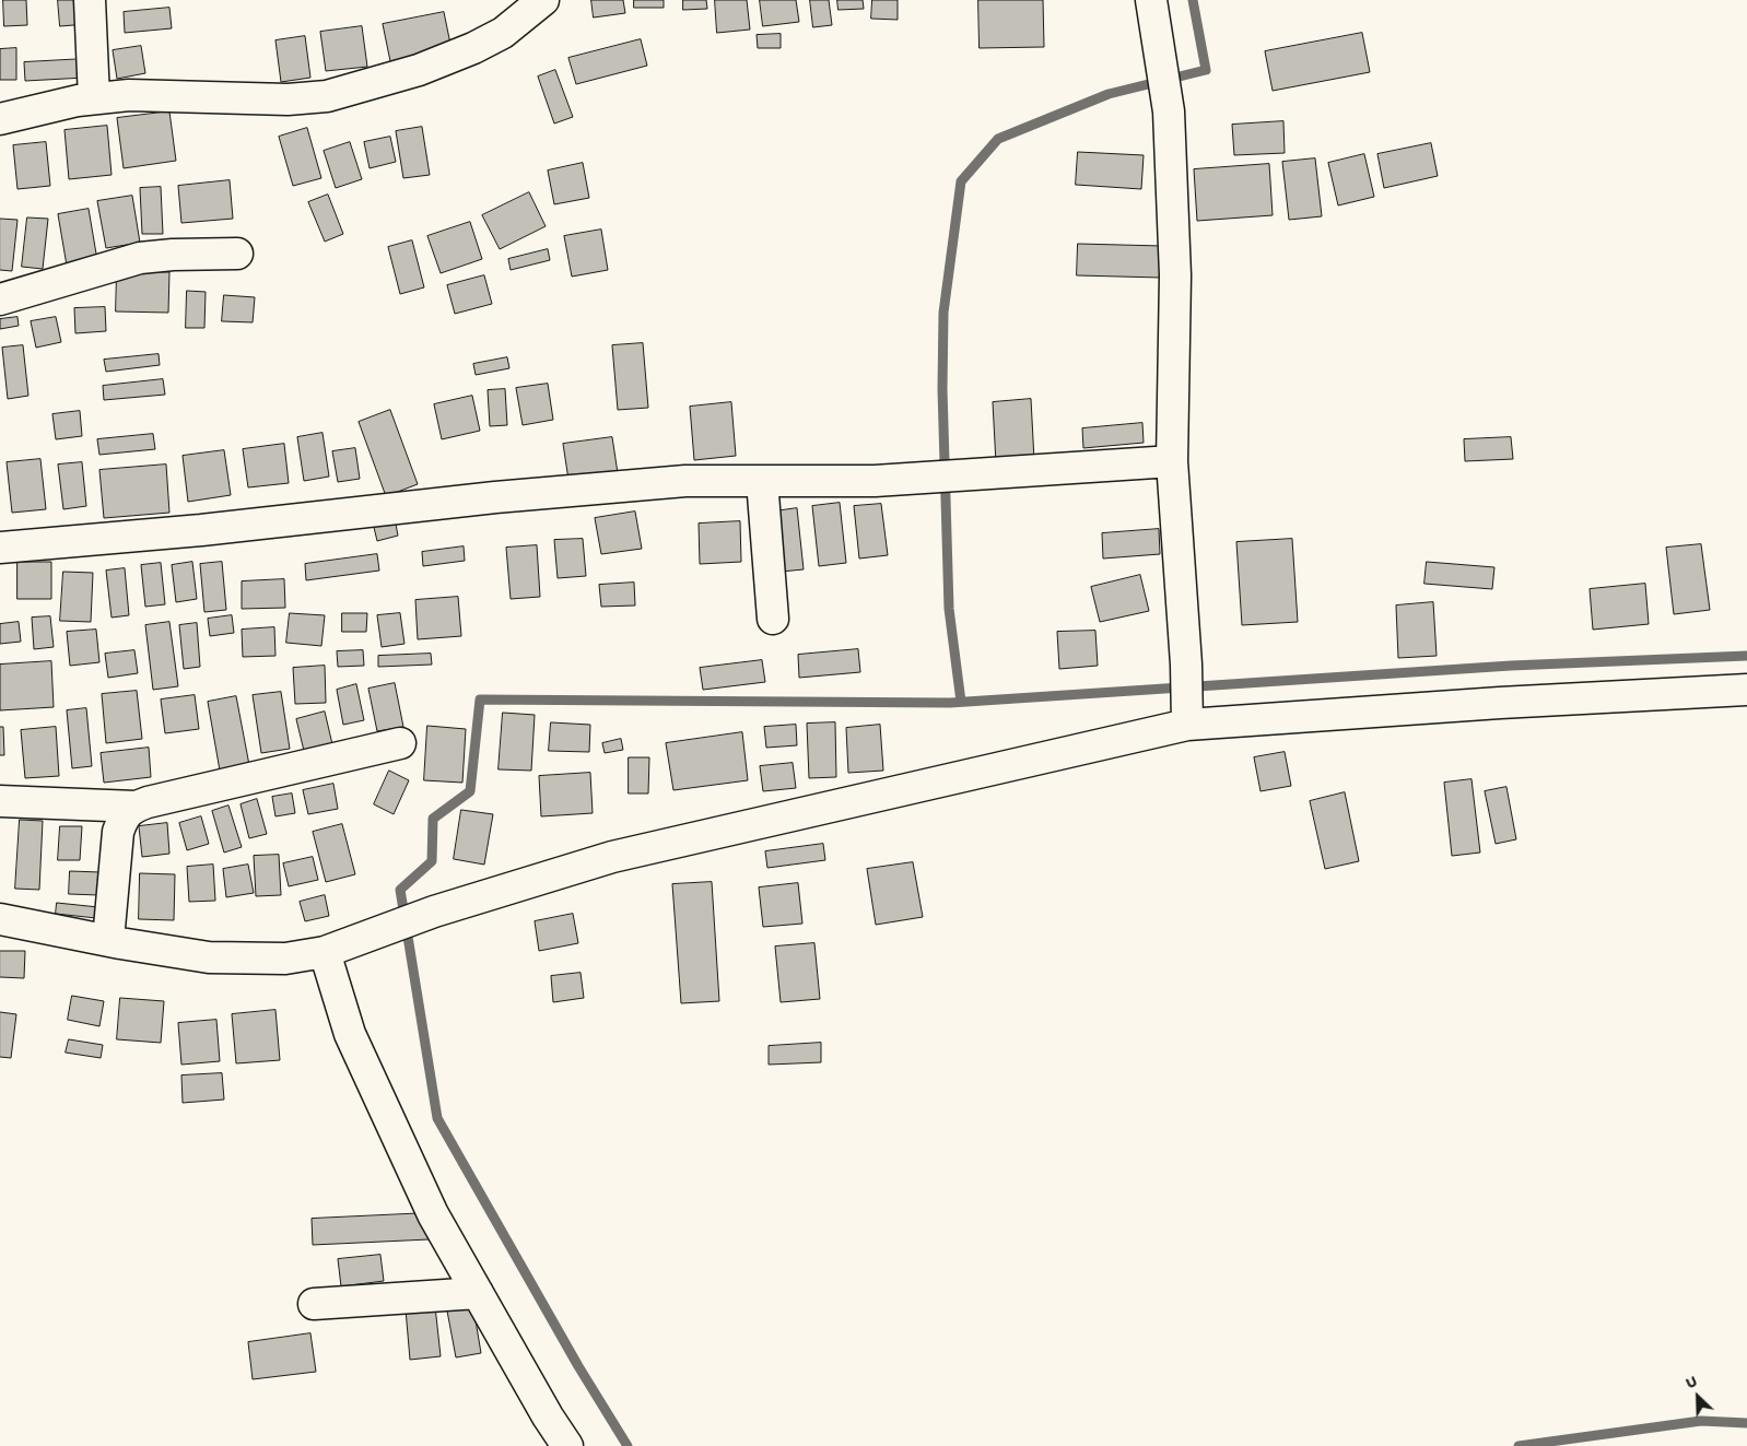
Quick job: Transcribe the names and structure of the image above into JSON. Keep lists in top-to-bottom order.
{
  "north": "top left"
}
